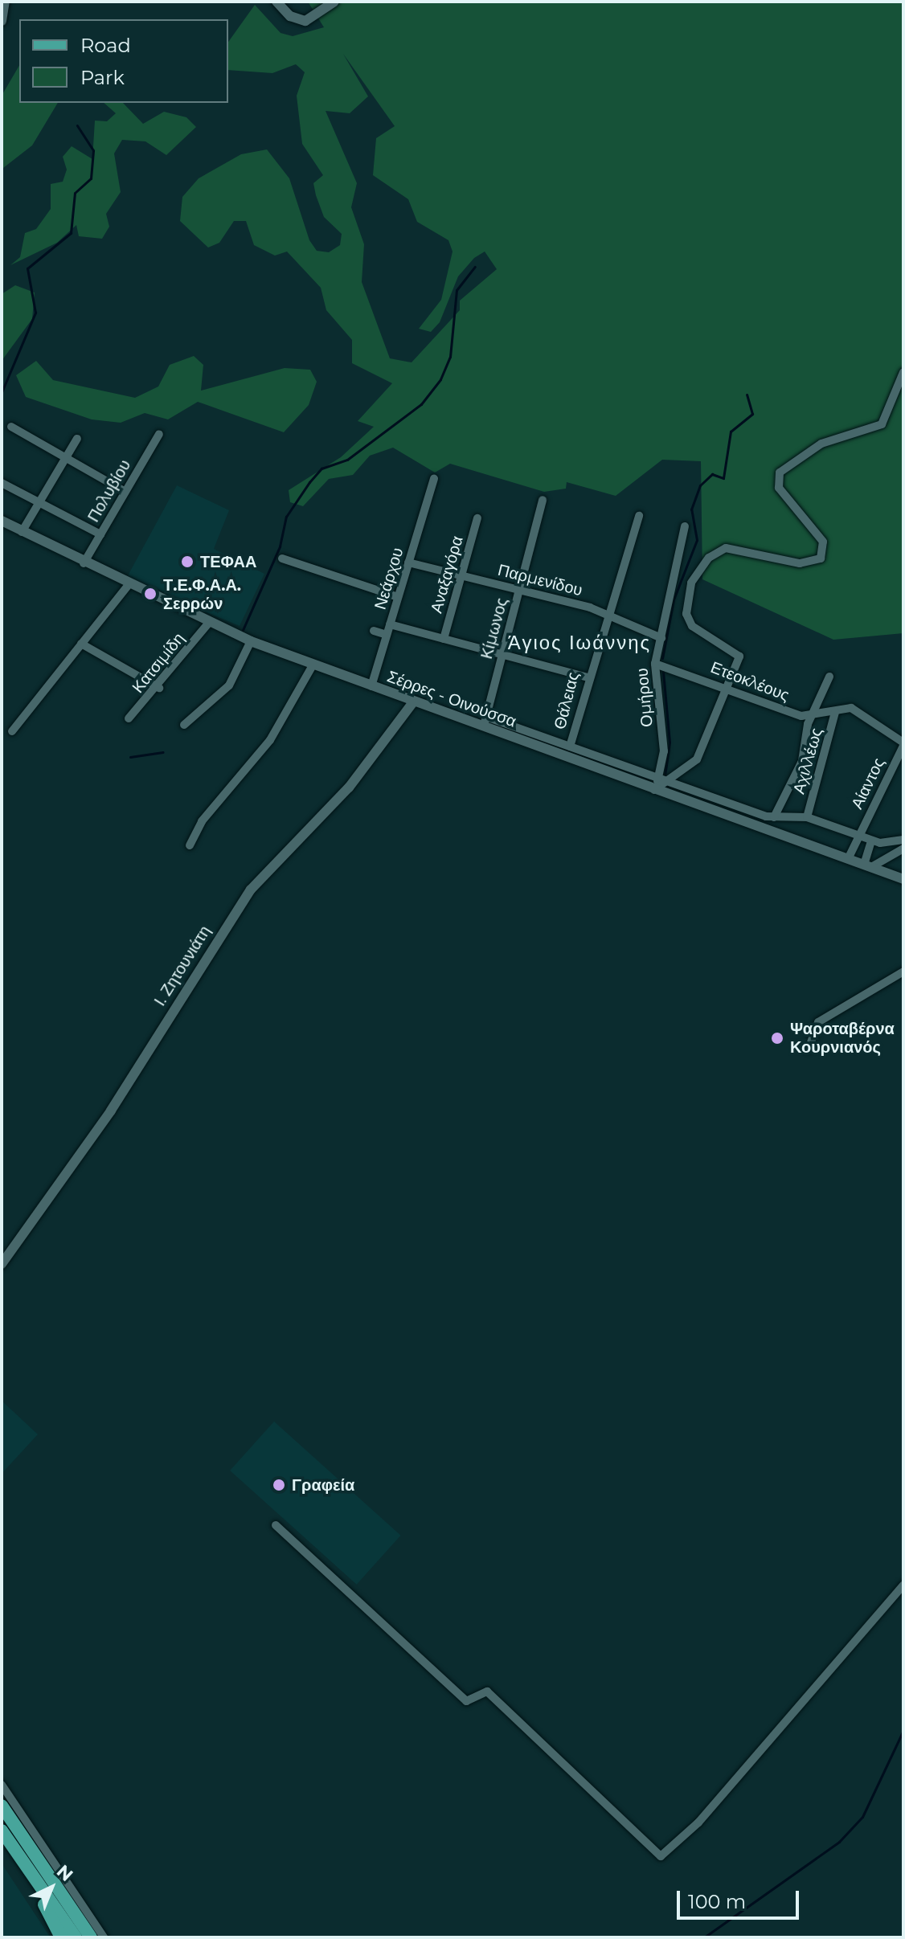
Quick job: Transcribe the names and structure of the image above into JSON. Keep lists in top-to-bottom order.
{
  "streets": {
    "street": [
      "Πολυβίου",
      "Αναξαγόρα",
      "Νεάρχου",
      "Παρμενίδου",
      "Κίμωνος",
      "Κατσιμίδη",
      "Ετεοκλέους",
      "Ομήρου",
      "Σέρρες - Οινούσσα",
      "Θάλειας",
      "Αχιλλέως",
      "Αίαντος",
      "Ι. Ζητουνιάτη"
    ]
  },
  "crossings": [
    ["Πολυβίου", "Σέρρες - Οινούσσα"],
    ["Αναξαγόρα", "Παρμενίδου"],
    ["Νεάρχου", "Παρμενίδου"],
    ["Νεάρχου", "Σέρρες - Οινούσσα"],
    ["Παρμενίδου", "Κίμωνος"],
    ["Παρμενίδου", "Ομήρου"],
    ["Παρμενίδου", "Θάλειας"],
    ["Κίμωνος", "Σέρρες - Οινούσσα"],
    ["Κατσιμίδη", "Σέρρες - Οινούσσα"],
    ["Ετεοκλέους", "Ομήρου"],
    ["Ετεοκλέους", "Αχιλλέως"],
    ["Ετεοκλέους", "Αίαντος"],
    ["Ομήρου", "Σέρρες - Οινούσσα"],
    ["Σέρρες - Οινούσσα", "Αίαντος"],
    ["Σέρρες - Οινούσσα", "Ι. Ζητουνιάτη"]
  ],
  "districts": ["Άγιος Ιωάννης"],
  "places": [
    "ΤΕΦΑΑ",
    "Τ.Ε.Φ.Α.Α. Σερρών",
    "Ψαροταβέρνα Κουρνιανός",
    "Γραφεία"
  ],
  "legend": ["Road", "Park"],
  "scale_bar": "100 m",
  "north": "top right"
}
